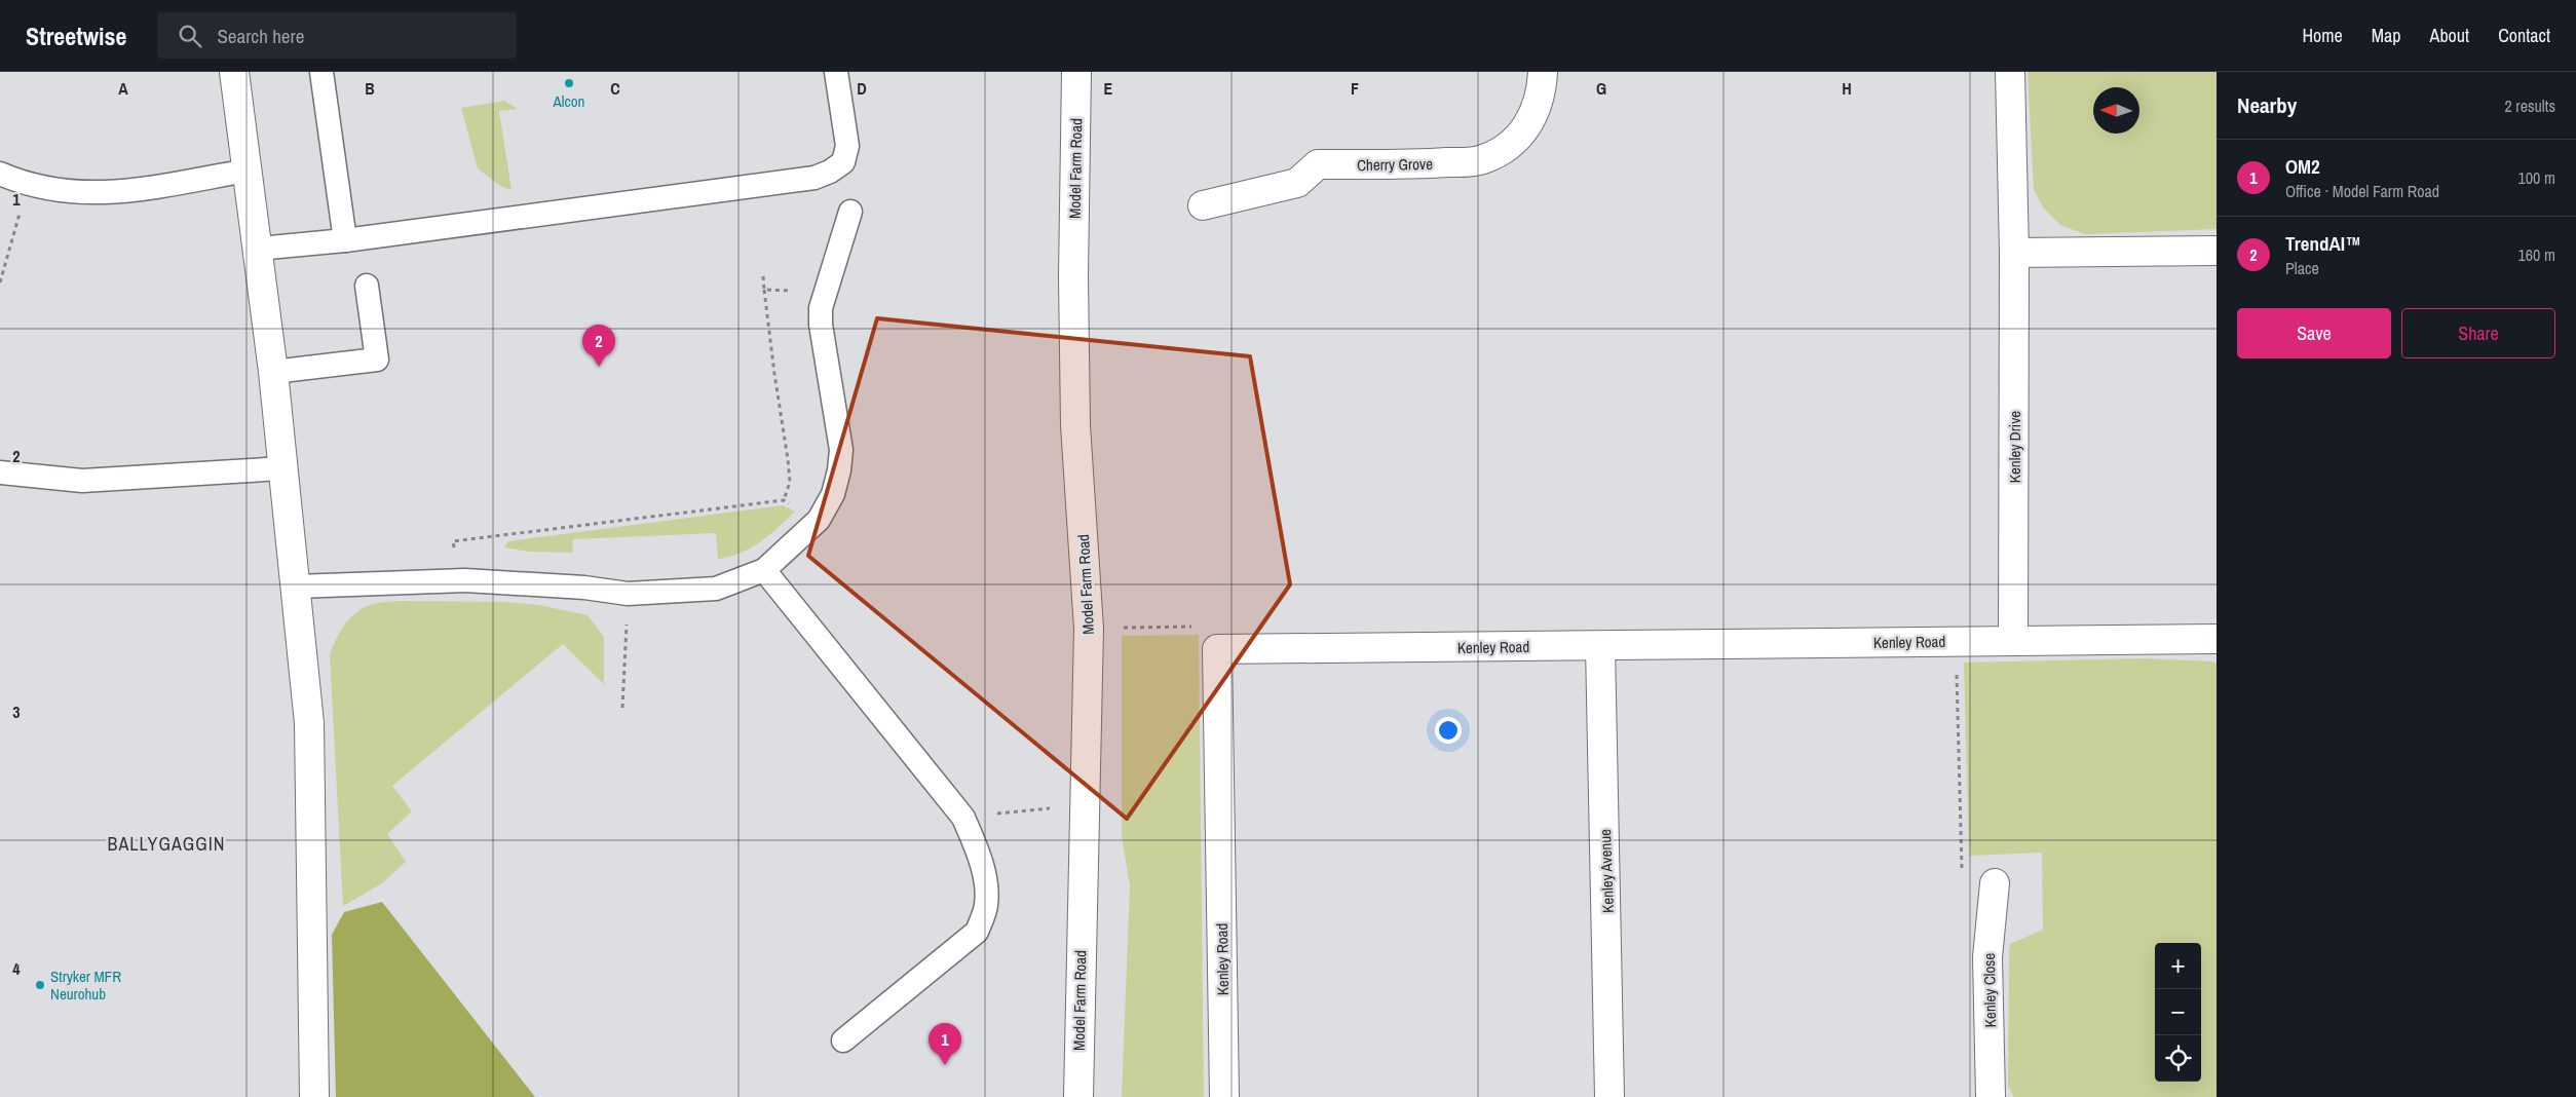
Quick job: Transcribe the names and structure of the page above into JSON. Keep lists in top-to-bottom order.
{
  "streets": {
    "street": [
      "Cherry Grove",
      "Model Farm Road",
      "Kenley Drive",
      "Kenley Road",
      "Kenley Avenue",
      "Kenley Close"
    ]
  },
  "crossings": [
    ["Kenley Drive", "Kenley Road"],
    ["Kenley Road", "Kenley Avenue"]
  ],
  "districts": ["BALLYGAGGIN"],
  "places": ["Alcon", "Stryker MFR Neurohub"],
  "north": "left",
  "page": {
    "header": "Streetwise",
    "search": "Search here",
    "nav": [
      "Home",
      "Map",
      "About",
      "Contact"
    ],
    "heading": ["Nearby", "2 results"],
    "list": [
      {
        "mark": "1",
        "name": "OM2",
        "note": "Office · Model Farm Road",
        "value": "100 m"
      },
      {
        "mark": "2",
        "name": "TrendAI™",
        "note": "Place",
        "value": "160 m"
      }
    ],
    "buttons": ["Save", "Share"],
    "pins": ["2", "1"],
    "map_buttons": ["+", "−"]
  },
  "grid": {
    "columns": [
      "A",
      "B",
      "C",
      "D",
      "E",
      "F",
      "G",
      "H"
    ],
    "rows": [
      "1",
      "2",
      "3",
      "4"
    ]
  }
}
